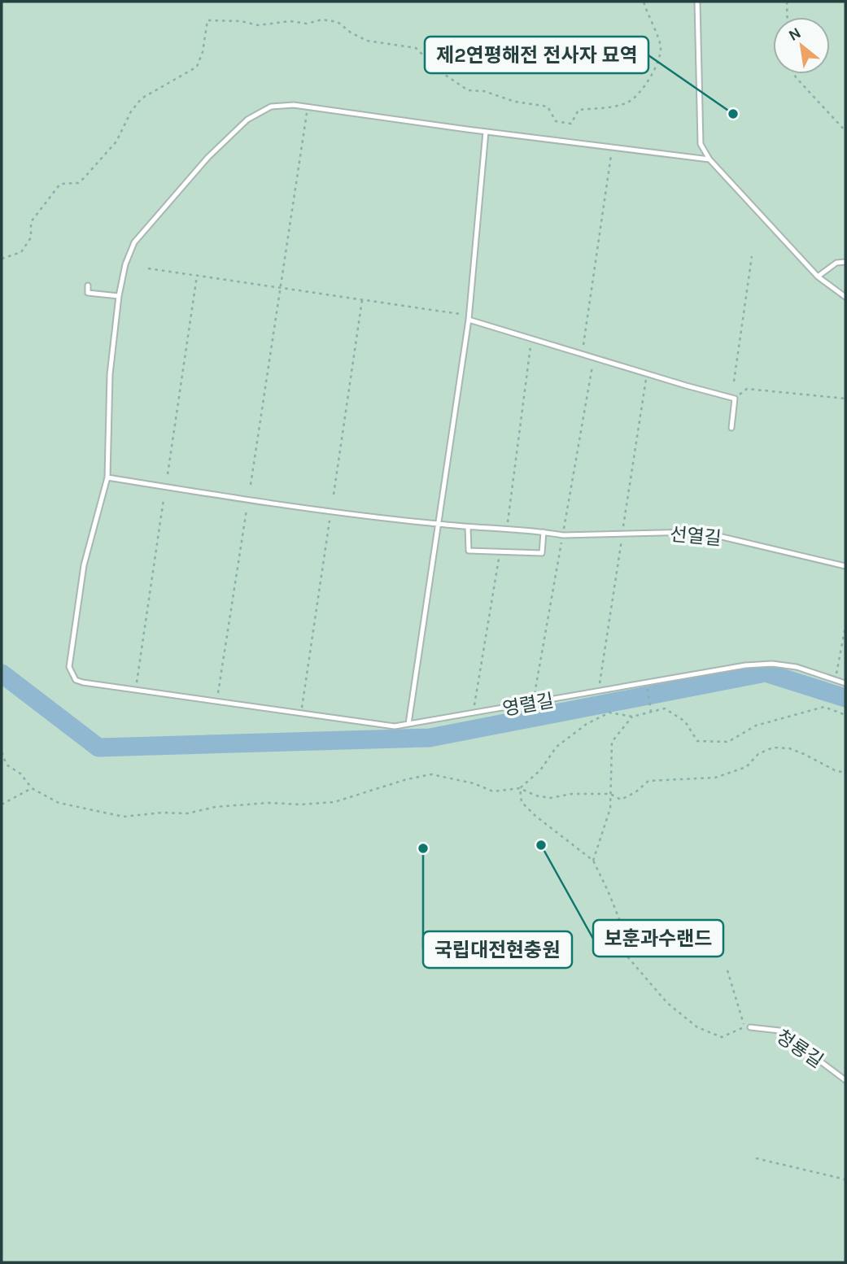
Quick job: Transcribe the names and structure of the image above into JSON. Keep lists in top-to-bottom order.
{
  "streets": {
    "lane": ["선열길", "영렬길", "청룡길"]
  },
  "places": ["제2연평해전 전사자 묘역", "보훈과수랜드", "국립대전현충원"],
  "north": "top left"
}
